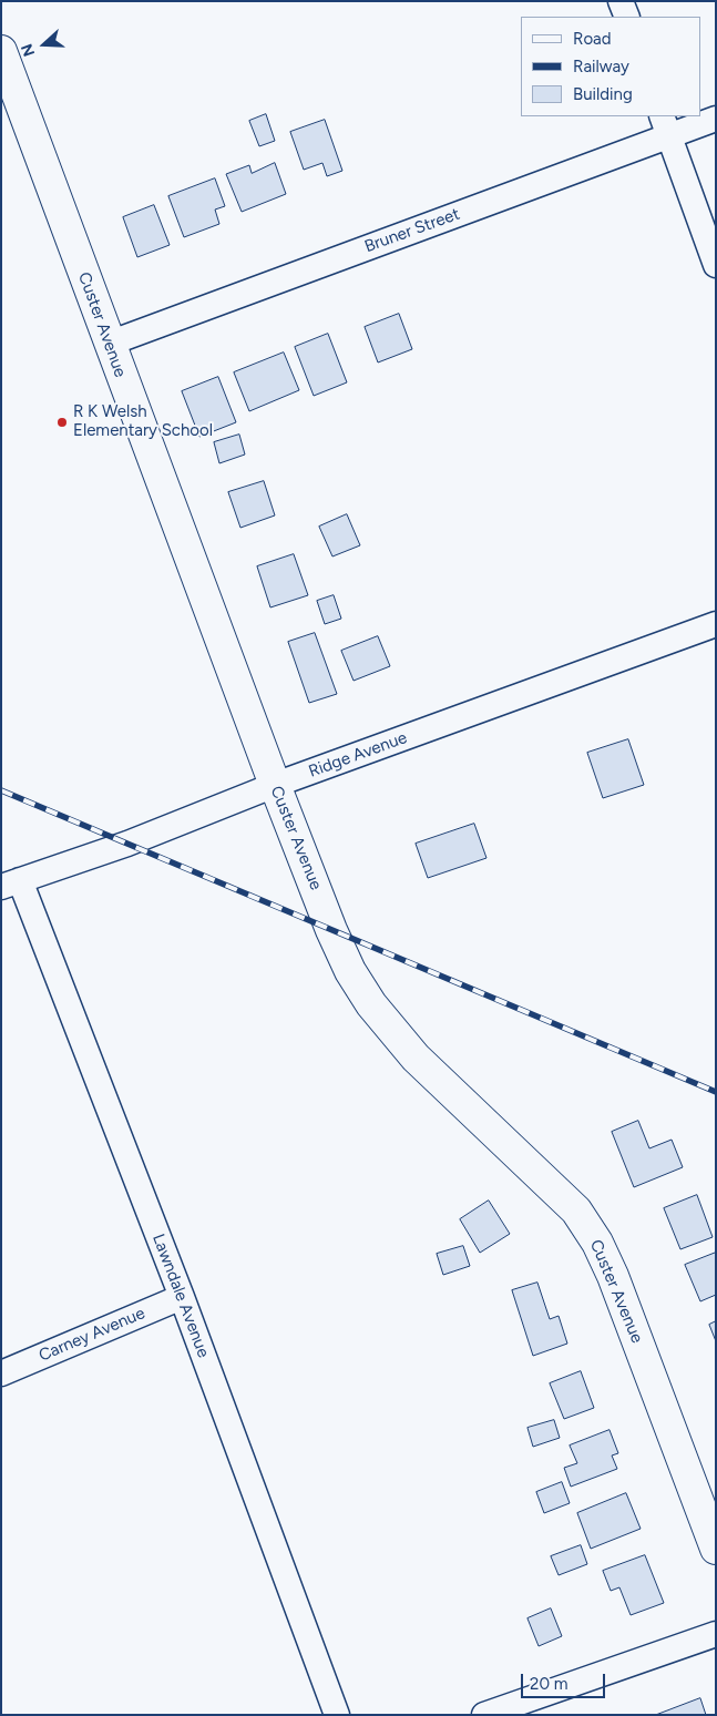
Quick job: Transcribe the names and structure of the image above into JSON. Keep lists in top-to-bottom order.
{
  "streets": {
    "street": [
      "Bruner Street",
      "Custer Avenue",
      "Ridge Avenue",
      "Lawndale Avenue",
      "Carney Avenue"
    ]
  },
  "crossings": [
    ["Bruner Street", "Custer Avenue"],
    ["Custer Avenue", "Ridge Avenue"],
    ["Ridge Avenue", "Lawndale Avenue"],
    ["Lawndale Avenue", "Carney Avenue"]
  ],
  "places": ["R K Welsh Elementary School"],
  "legend": ["Road", "Railway", "Building"],
  "scale_bar": "20 m",
  "north": "left"
}
